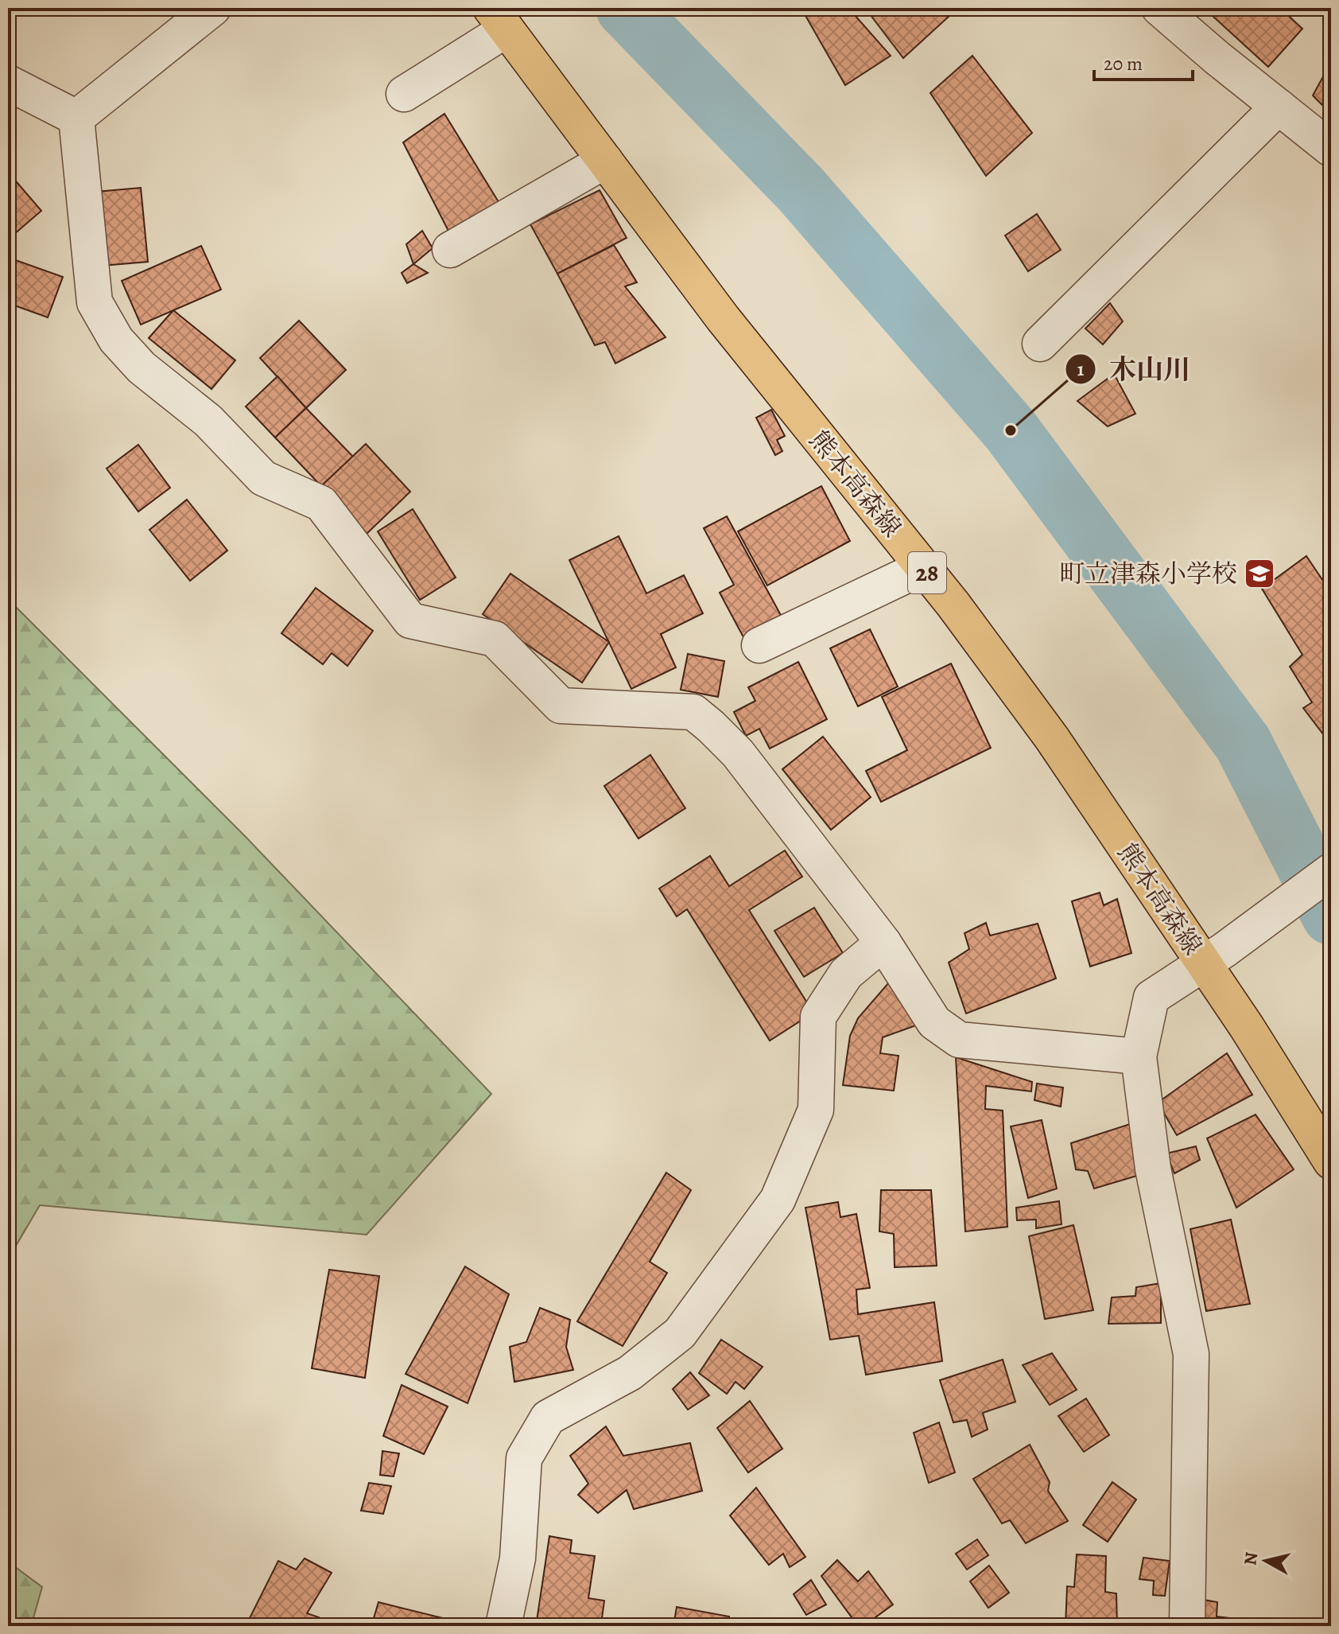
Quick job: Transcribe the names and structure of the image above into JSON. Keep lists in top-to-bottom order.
{
  "streets": {
    "main road": ["熊本高森線", "28"]
  },
  "places": {
    "other": ["木山川"],
    "school or university": ["町立津森小学校"]
  },
  "scale_bar": "20 m",
  "north": "left"
}
